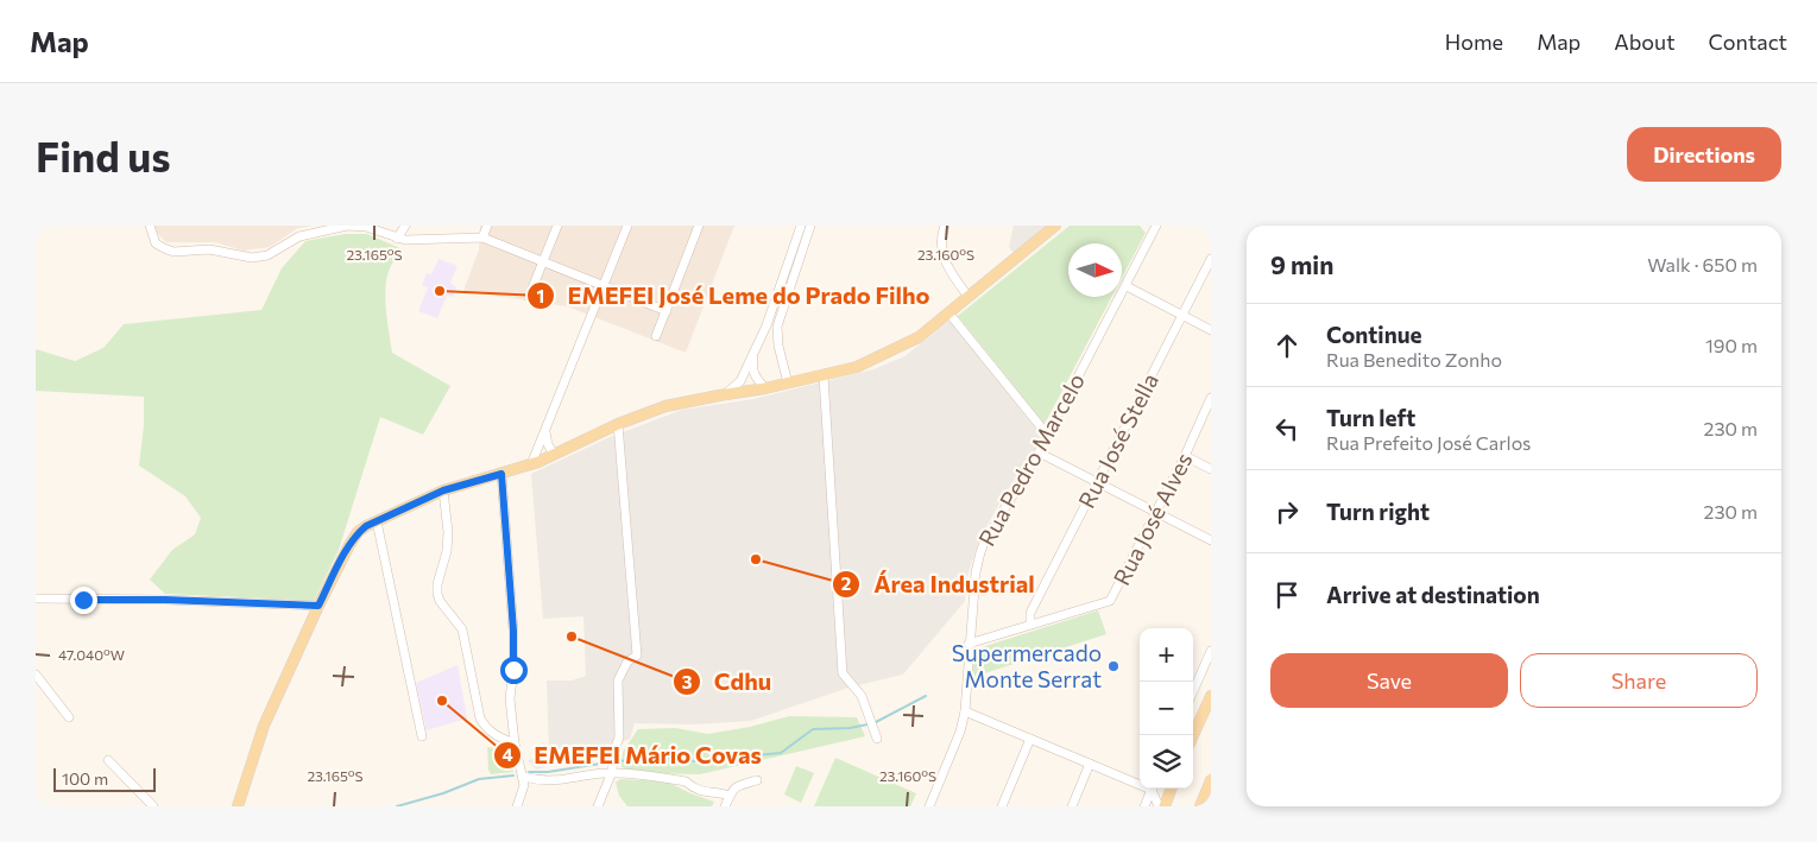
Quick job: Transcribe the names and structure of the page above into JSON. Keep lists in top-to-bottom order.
{
  "streets": {
    "street": ["Rua José Stella", "Rua Pedro Marcelo", "Rua José Alves"]
  },
  "crossings": [
    ["Rua José Stella", "Rua José Alves"],
    ["Rua Pedro Marcelo", "Rua José Alves"]
  ],
  "places": [
    "EMEFEI José Leme do Prado Filho",
    "Área Industrial",
    "Cdhu",
    "Supermercado Monte Serrat",
    "EMEFEI Mário Covas"
  ],
  "scale_bar": "100 m",
  "north": "right",
  "page": {
    "header": "Map",
    "nav": [
      "Home",
      "Map",
      "About",
      "Contact"
    ],
    "buttons": [
      "Directions",
      ["Save", "Share"]
    ],
    "title": "Find us",
    "heading": ["9 min", "Walk · 650 m"],
    "list": [
      ["Continue", "Rua Benedito Zonho", "190 m"],
      ["Turn left", "Rua Prefeito José Carlos", "230 m"],
      ["Turn right", "230 m"],
      "Arrive at destination"
    ],
    "map_buttons": ["+", "−"],
    "scale": "100 m"
  },
  "coordinates": ["23.165°S", "23.160°S", "47.040°W"]
}
